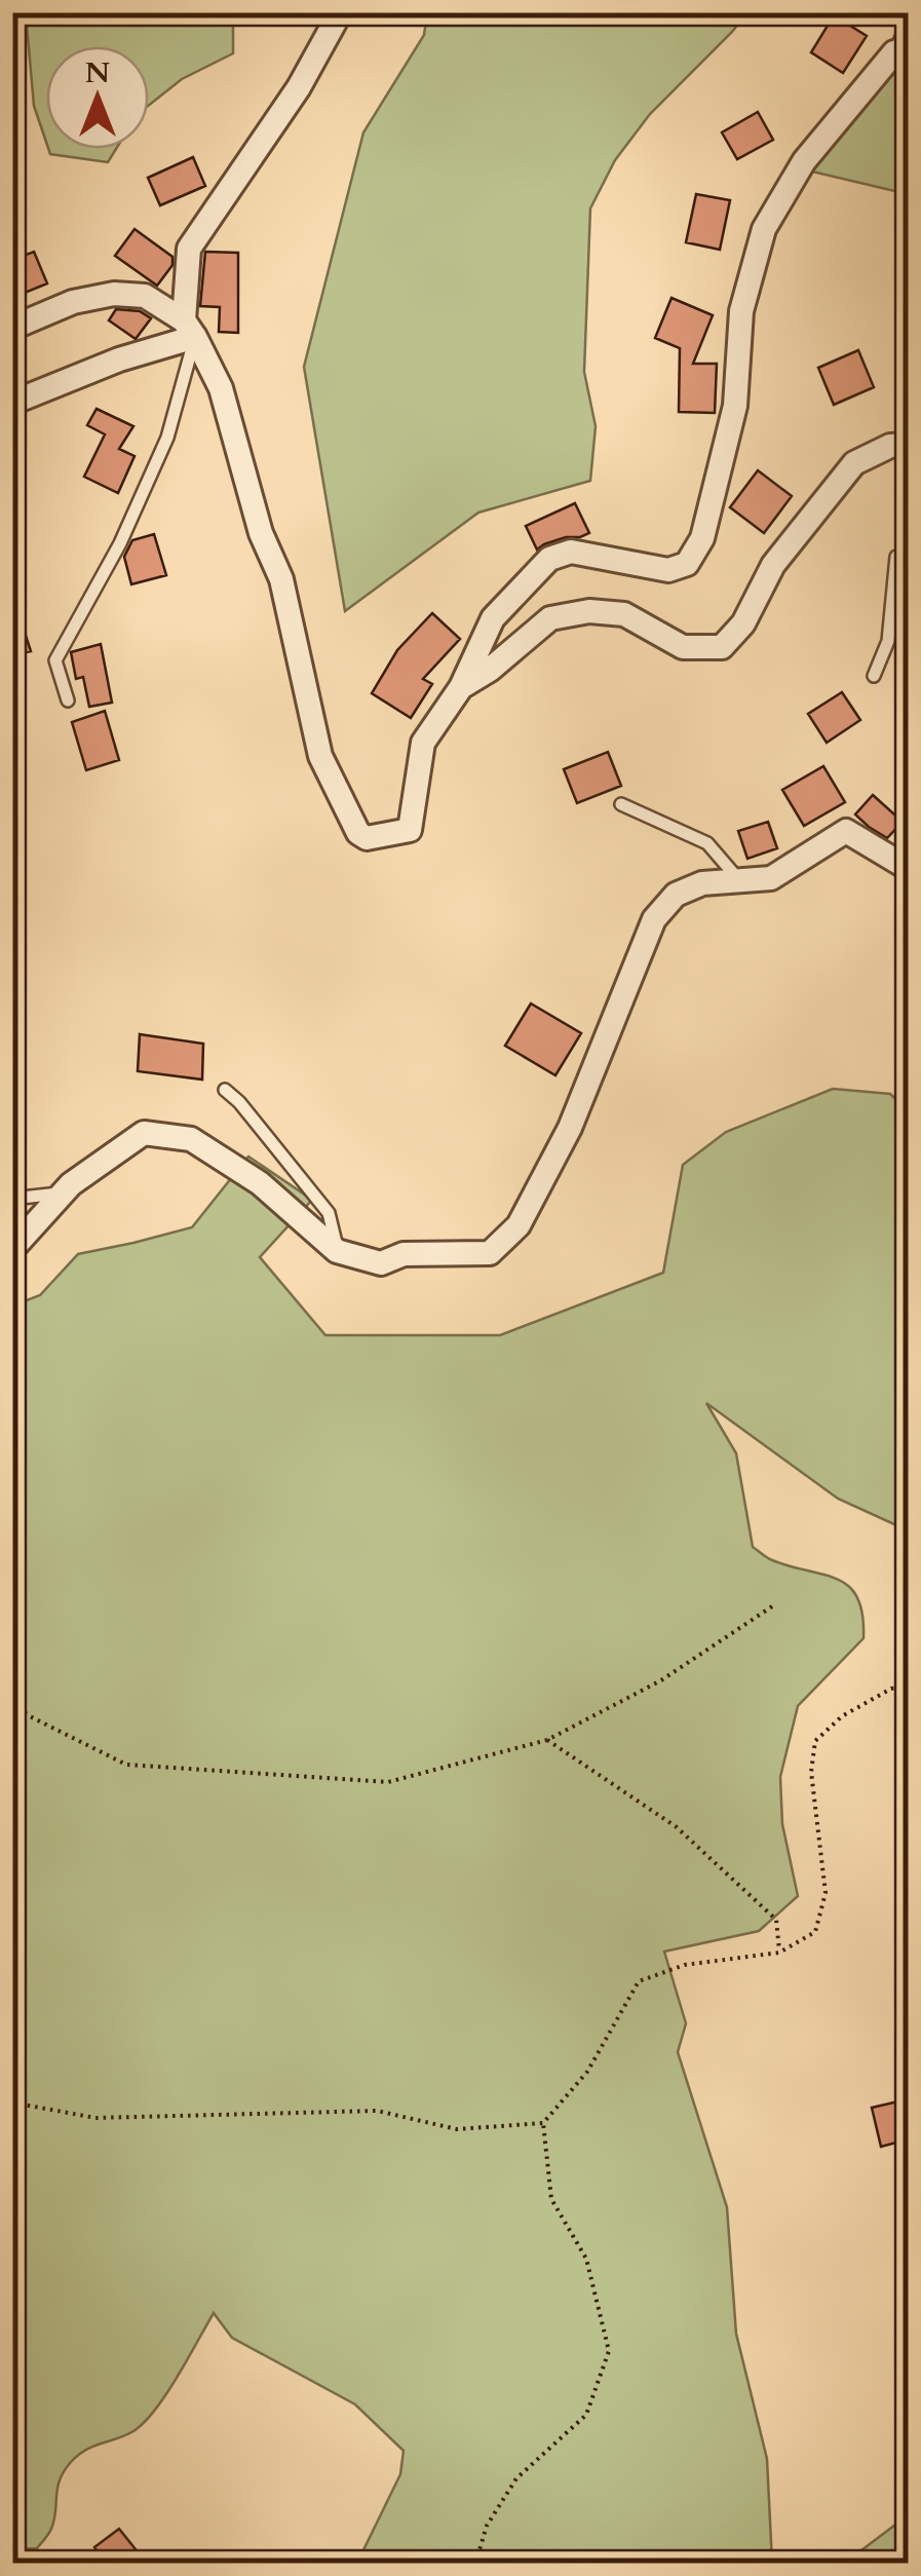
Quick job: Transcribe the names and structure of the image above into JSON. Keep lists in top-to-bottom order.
{
  "north": "top"
}
